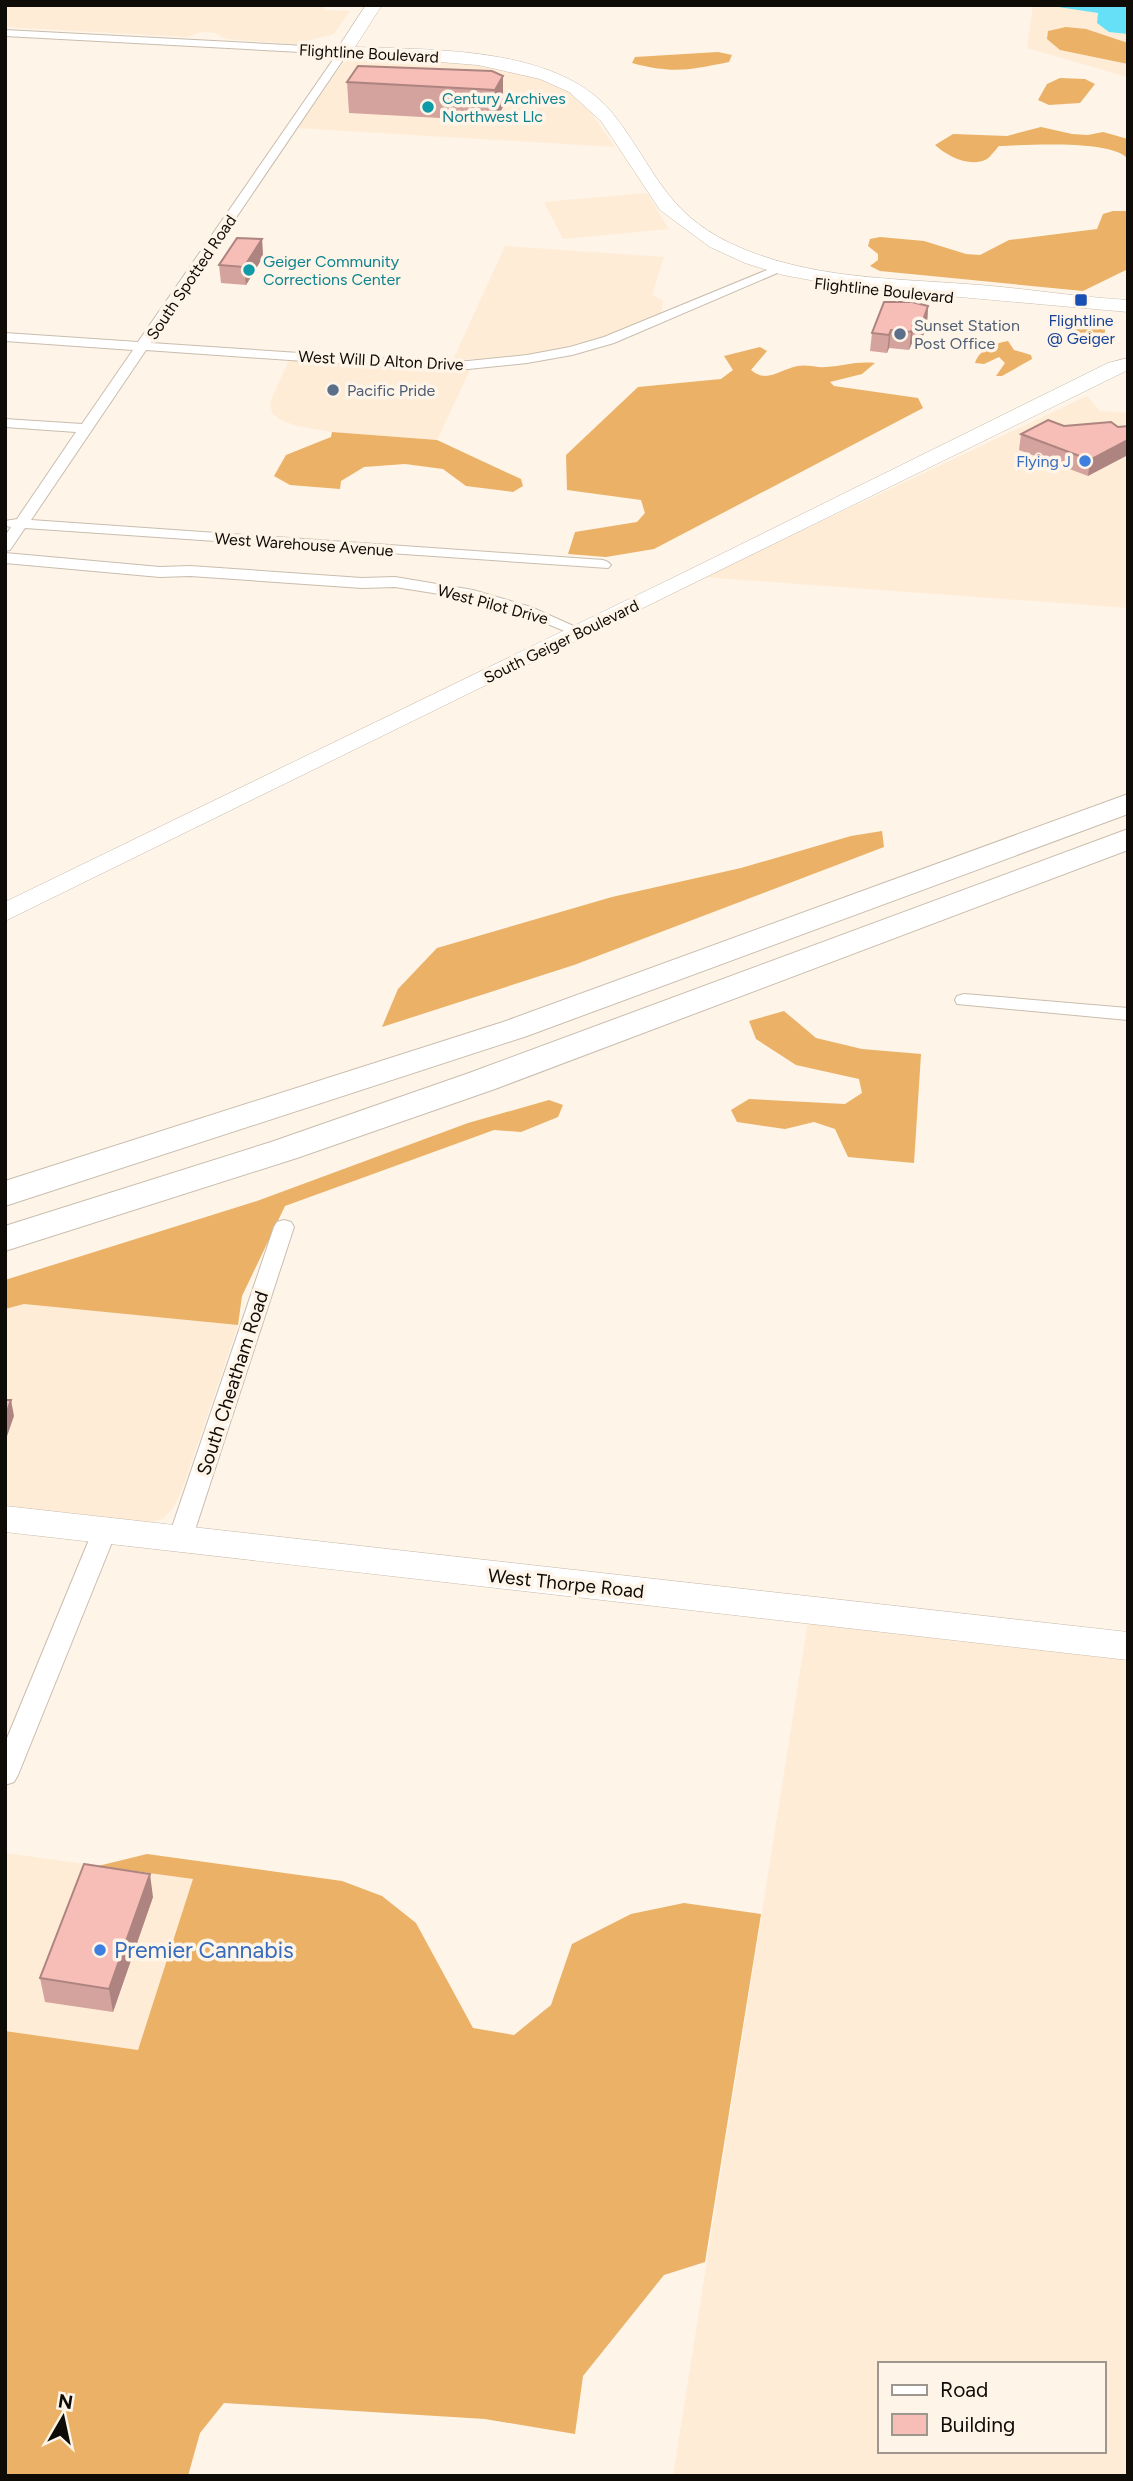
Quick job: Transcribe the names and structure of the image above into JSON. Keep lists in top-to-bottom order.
{
  "streets": {
    "street": [
      "Flightline Boulevard",
      "South Spotted Road",
      "West Will D Alton Drive",
      "West Warehouse Avenue",
      "West Pilot Drive",
      "South Geiger Boulevard",
      "South Cheatham Road",
      "West Thorpe Road"
    ]
  },
  "crossings": [
    ["Flightline Boulevard", "South Spotted Road"],
    ["Flightline Boulevard", "West Will D Alton Drive"],
    ["South Spotted Road", "West Will D Alton Drive"],
    ["South Spotted Road", "West Warehouse Avenue"],
    ["West Warehouse Avenue", "West Pilot Drive"],
    ["West Pilot Drive", "South Geiger Boulevard"],
    ["South Cheatham Road", "West Thorpe Road"]
  ],
  "places": {
    "other": [
      "Century Archives Northwest Llc",
      "Geiger Community Corrections Center",
      "Sunset Station Post Office",
      "Pacific Pride",
      "Flying J",
      "Premier Cannabis"
    ],
    "transit": ["Flightline @ Geiger"]
  },
  "legend": ["Road", "Building"],
  "north": "top"
}
